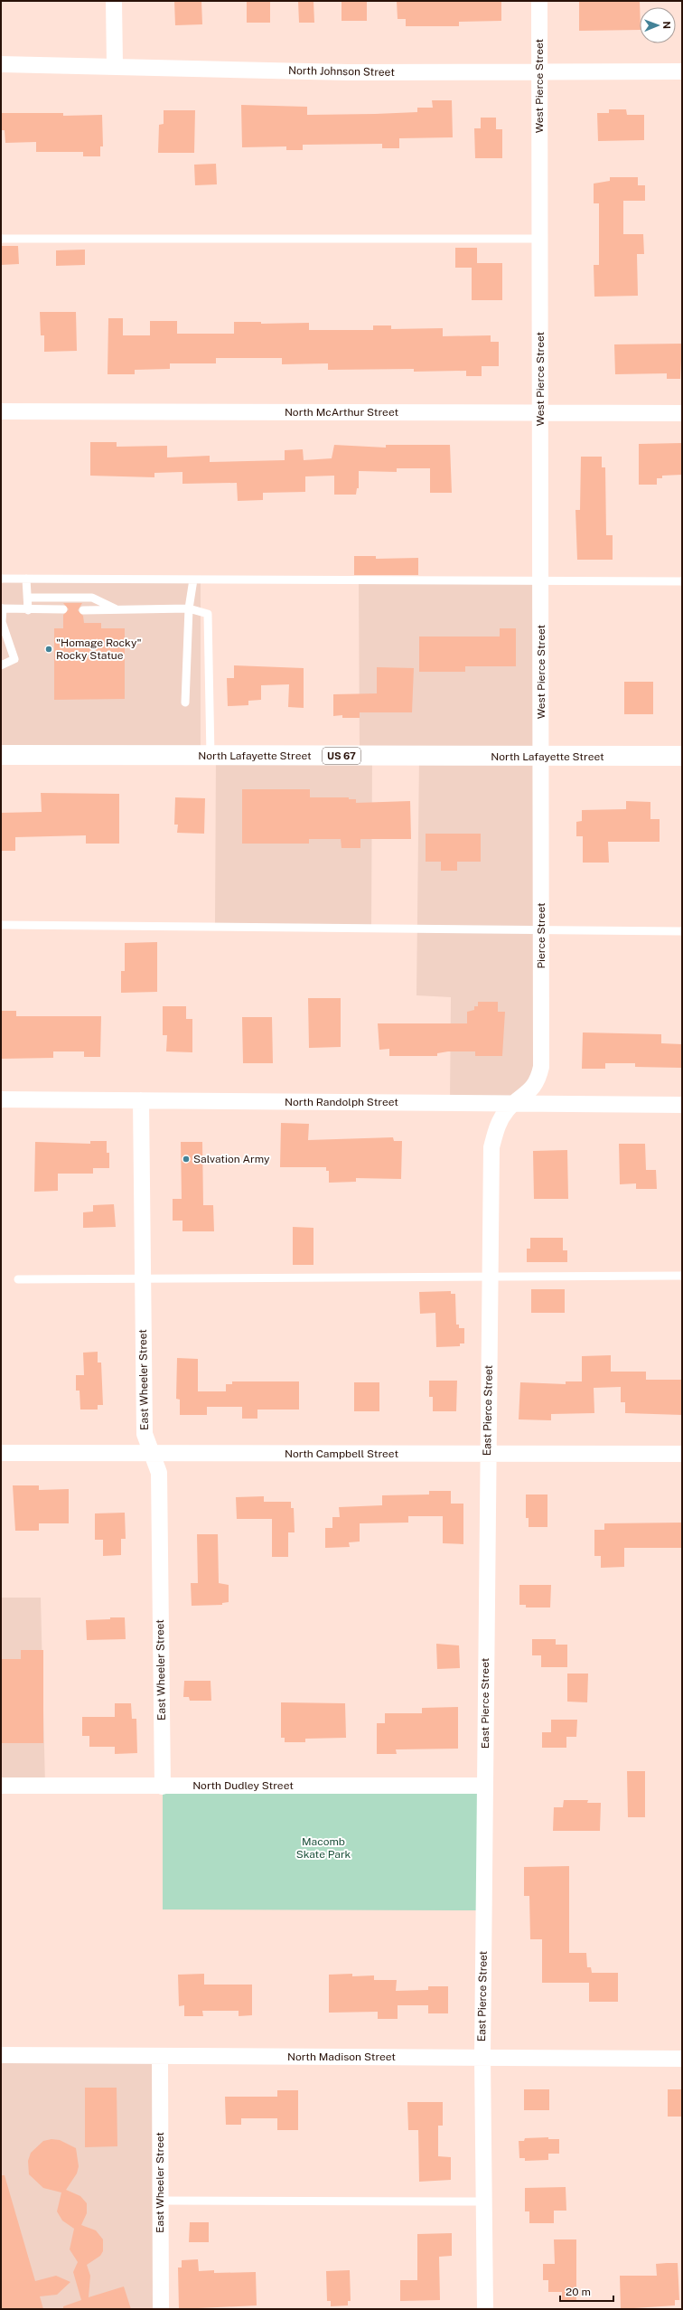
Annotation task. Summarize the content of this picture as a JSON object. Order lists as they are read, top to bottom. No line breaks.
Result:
{"streets":{"highway":["North Lafayette Street","US 67"],"street":["North Johnson Street","West Pierce Street","North McArthur Street","Pierce Street","North Randolph Street","East Wheeler Street","East Pierce Street","North Campbell Street","North Dudley Street","North Madison Street"]},"crossings":[["North Johnson Street","West Pierce Street"],["West Pierce Street","North McArthur Street"],["West Pierce Street","North Lafayette Street"],["West Pierce Street","Pierce Street"],["North Lafayette Street","Pierce Street"],["Pierce Street","North Randolph Street"],["Pierce Street","East Pierce Street"],["North Randolph Street","East Wheeler Street"],["North Randolph Street","East Pierce Street"],["East Wheeler Street","North Campbell Street"],["East Wheeler Street","North Dudley Street"],["East Wheeler Street","North Madison Street"],["East Pierce Street","North Campbell Street"],["East Pierce Street","North Dudley Street"],["East Pierce Street","North Madison Street"]],"parks":["Macomb Skate Park"],"places":["\"Homage Rocky\" Rocky Statue","Salvation Army"],"scale_bar":"20 m","north":"right"}
